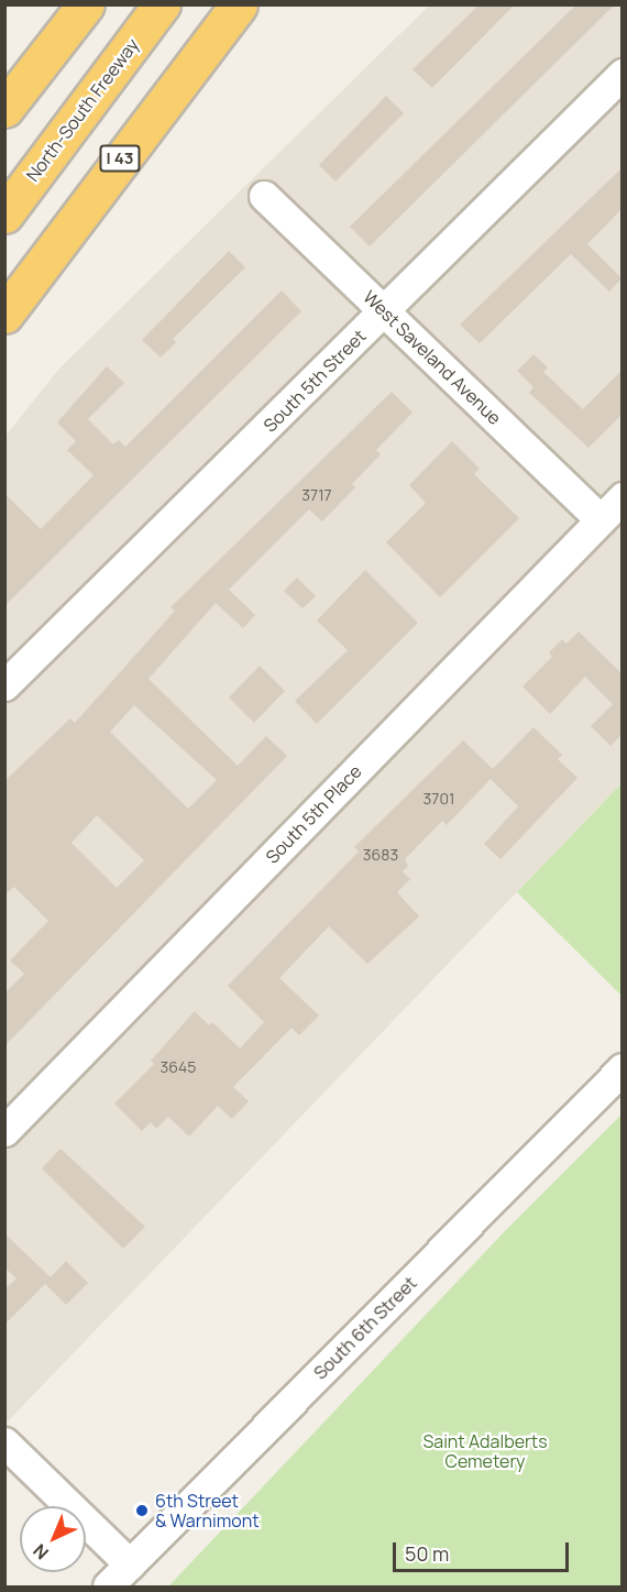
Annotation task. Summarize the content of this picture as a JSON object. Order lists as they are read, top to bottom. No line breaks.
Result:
{"streets":{"highway":["North-South Freeway","I 43"],"street":["West Saveland Avenue","South 5th Street","South 5th Place","South 6th Street"]},"crossings":[["West Saveland Avenue","South 5th Street"],["West Saveland Avenue","South 5th Place"]],"parks":["Saint Adalberts Cemetery"],"places":["6th Street & Warnimont"],"house_numbers":["3717","3701","3683","3645"],"scale_bar":"50 m","north":"bottom left"}
